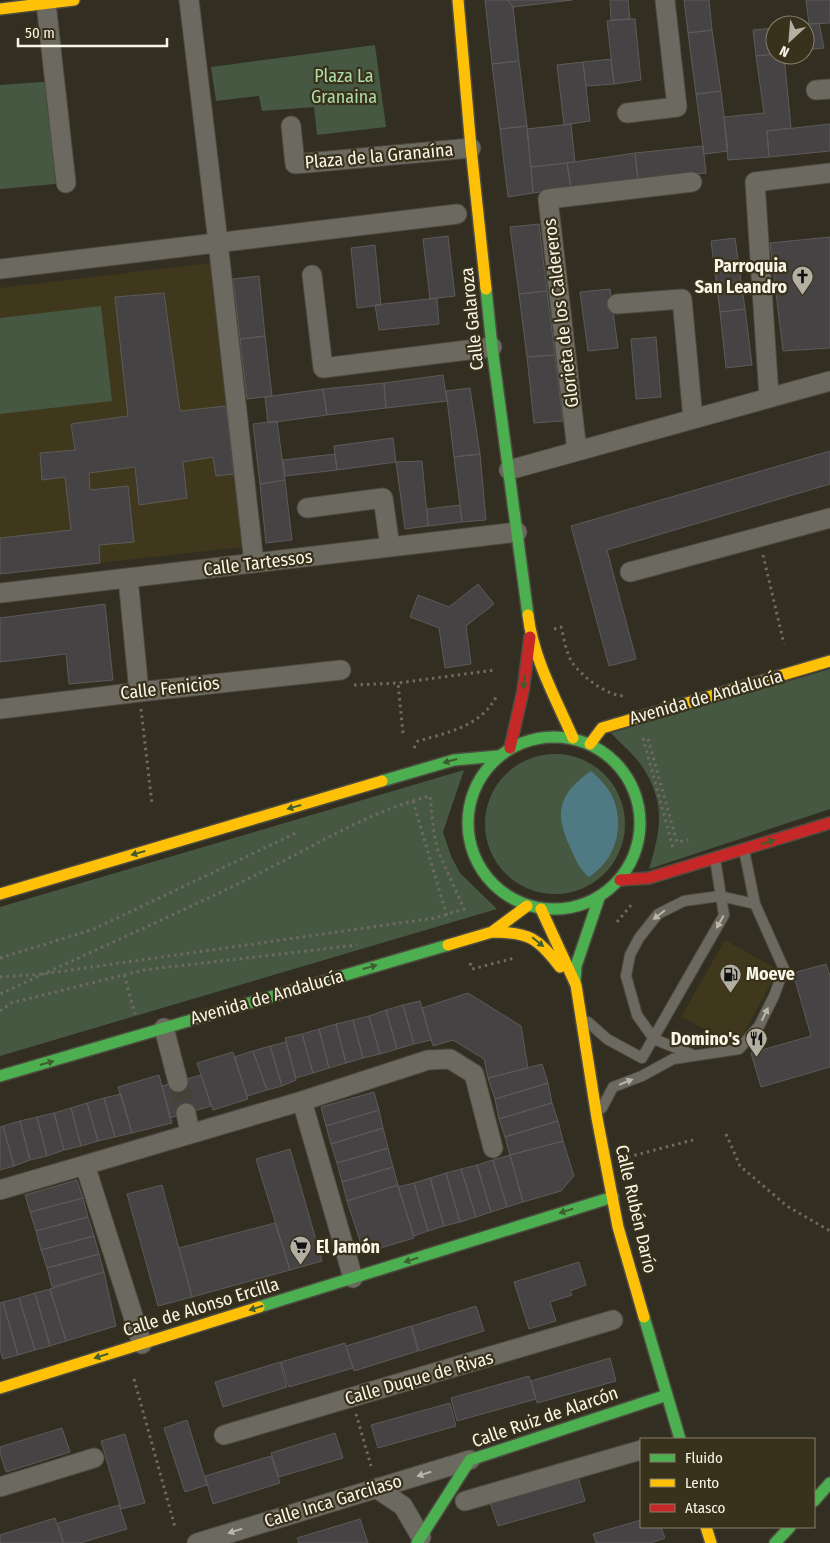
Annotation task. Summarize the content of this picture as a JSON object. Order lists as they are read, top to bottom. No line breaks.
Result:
{"streets":{"street":["Plaza de la Granaína","Glorieta de los Caldereros","Calle Galaroza","Calle Tartessos","Calle Fenicios","Avenida de Andalucía","Calle Rubén Darío","Calle de Alonso Ercilla","Calle Duque de Rivas","Calle Ruiz de Alarcón","Calle Inca Garcilaso"]},"crossings":[["Plaza de la Granaína","Calle Galaroza"],["Calle Galaroza","Calle Tartessos"],["Calle Galaroza","Avenida de Andalucía"],["Calle Galaroza","Calle Rubén Darío"],["Avenida de Andalucía","Calle Rubén Darío"],["Calle Rubén Darío","Calle de Alonso Ercilla"],["Calle Rubén Darío","Calle Ruiz de Alarcón"],["Calle Ruiz de Alarcón","Calle Inca Garcilaso"]],"one_way":["Avenida de Andalucía","Calle de Alonso Ercilla","Calle Inca Garcilaso"],"parks":["Plaza La Granaina"],"places":{"church":["Parroquia San Leandro"],"fuel station":["Moeve"],"restaurant":["Domino's"],"supermarket":["El Jamón"]},"legend":["Fluido","Lento","Atasco"],"scale_bar":"50 m","north":"bottom left"}
